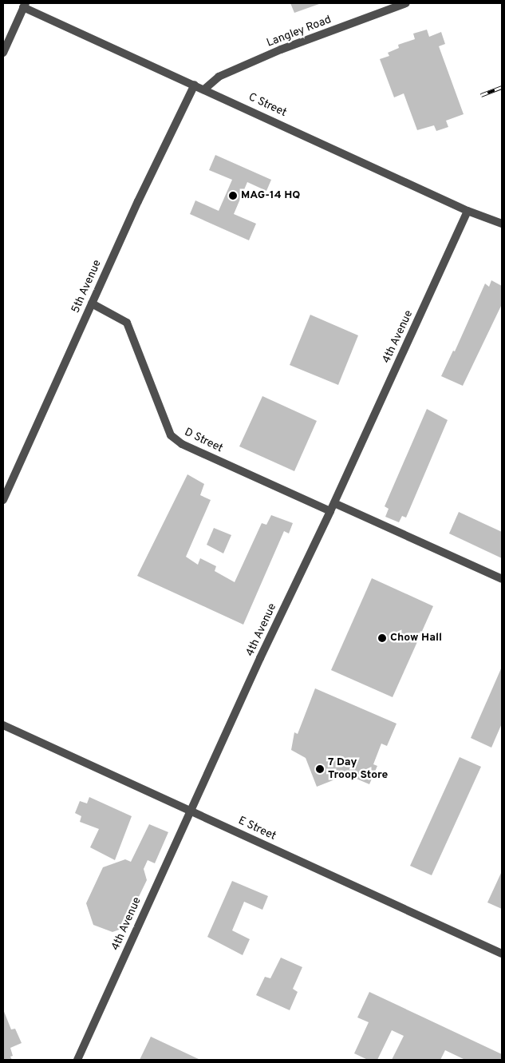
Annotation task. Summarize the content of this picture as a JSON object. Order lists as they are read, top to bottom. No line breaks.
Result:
{"streets":{"street":["Langley Road","C Street","5th Avenue","4th Avenue","D Street","E Street"]},"crossings":[["Langley Road","C Street"],["C Street","5th Avenue"],["C Street","4th Avenue"],["5th Avenue","D Street"],["4th Avenue","D Street"],["4th Avenue","E Street"]],"places":["MAG-14 HQ","Chow Hall","7 Day Troop Store"]}
